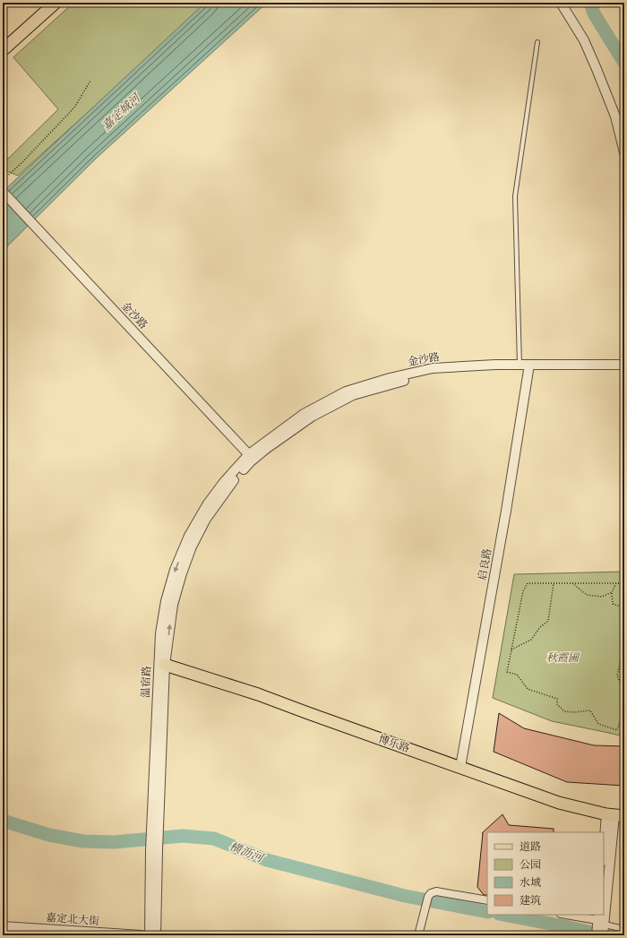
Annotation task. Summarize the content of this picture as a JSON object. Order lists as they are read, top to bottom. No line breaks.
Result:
{"streets":{"main road":["博乐路"],"street":["金沙路","启良路","温宿路","嘉定北大街"]},"crossings":[["金沙路","启良路"],["金沙路","温宿路"],["启良路","博乐路"]],"water":["嘉定城河","横沥河"],"parks":["秋霞圃"],"legend":["道路","公园","水域","建筑"]}
